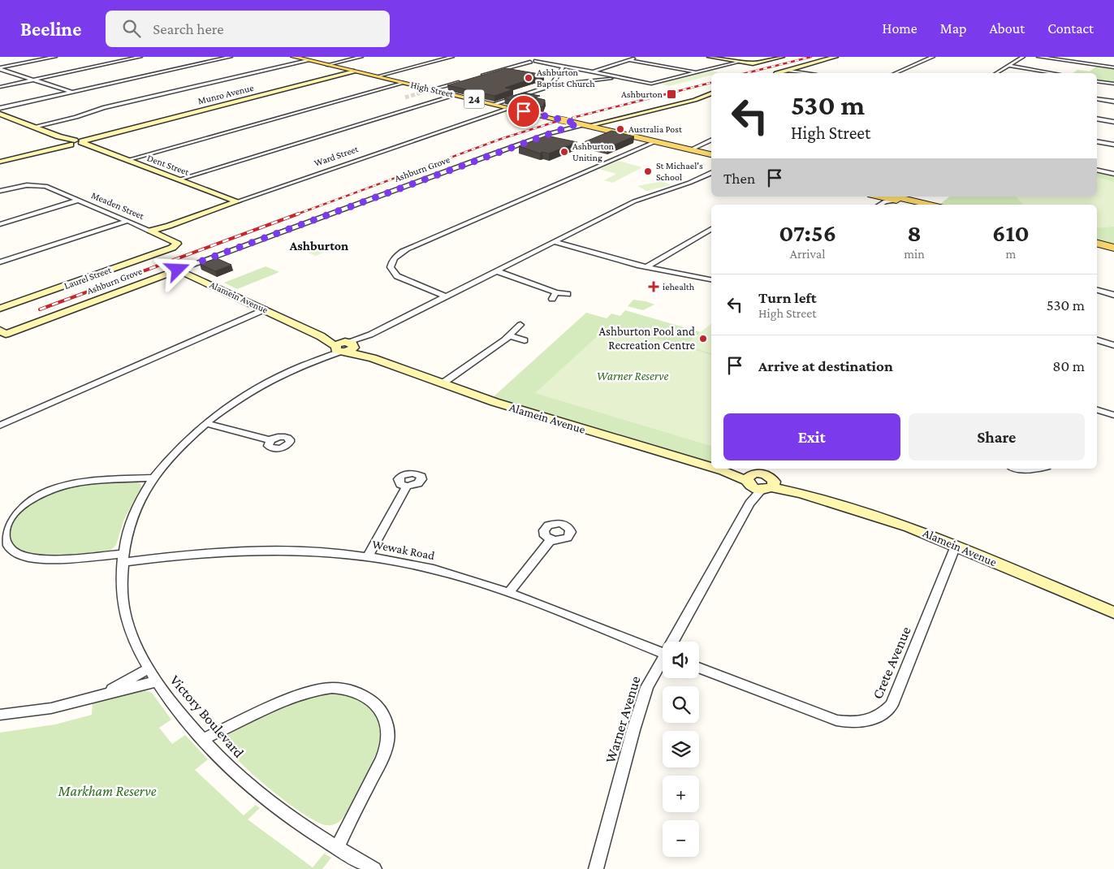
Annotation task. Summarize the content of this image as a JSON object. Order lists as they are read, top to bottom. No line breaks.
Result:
{"streets":{"main road":["High Street","24"],"street":["Munro Avenue","Ward Street","Dent Street","Ashburn Grove","Meaden Street","Laurel Street","Alamein Avenue","Wewak Road","Crete Avenue","Victory Boulevard","Warner Avenue"]},"crossings":[["High Street","Munro Avenue"],["High Street","Ward Street"],["High Street","Ashburn Grove"],["Munro Avenue","Dent Street"],["Ward Street","Dent Street"],["Ward Street","Meaden Street"],["Ashburn Grove","Alamein Avenue"],["Meaden Street","Laurel Street"],["Alamein Avenue","Crete Avenue"],["Alamein Avenue","Victory Boulevard"],["Alamein Avenue","Warner Avenue"],["Wewak Road","Victory Boulevard"]],"districts":["Ashburton"],"parks":["Warner Reserve","Markham Reserve"],"places":{"other":["Ashburton Baptist Church","Australia Post","Ashburton Uniting","St Michael's School","Ashburton Pool and Recreation Centre"],"transit":["Ashburton"],"health":["iehealth"]},"page":{"header":"Beeline","search":"Search here","nav":["Home","Map","About","Contact"],"turn":["530 m","High Street"],"then":"Then","eta":["07:56","Arrival","8","min","610","m"],"list":[{"name":"Turn left","note":"High Street","value":"530 m"},{"name":"Arrive at destination","value":"80 m"}],"buttons":["Exit","Share"],"map_buttons":["+","−"]}}
